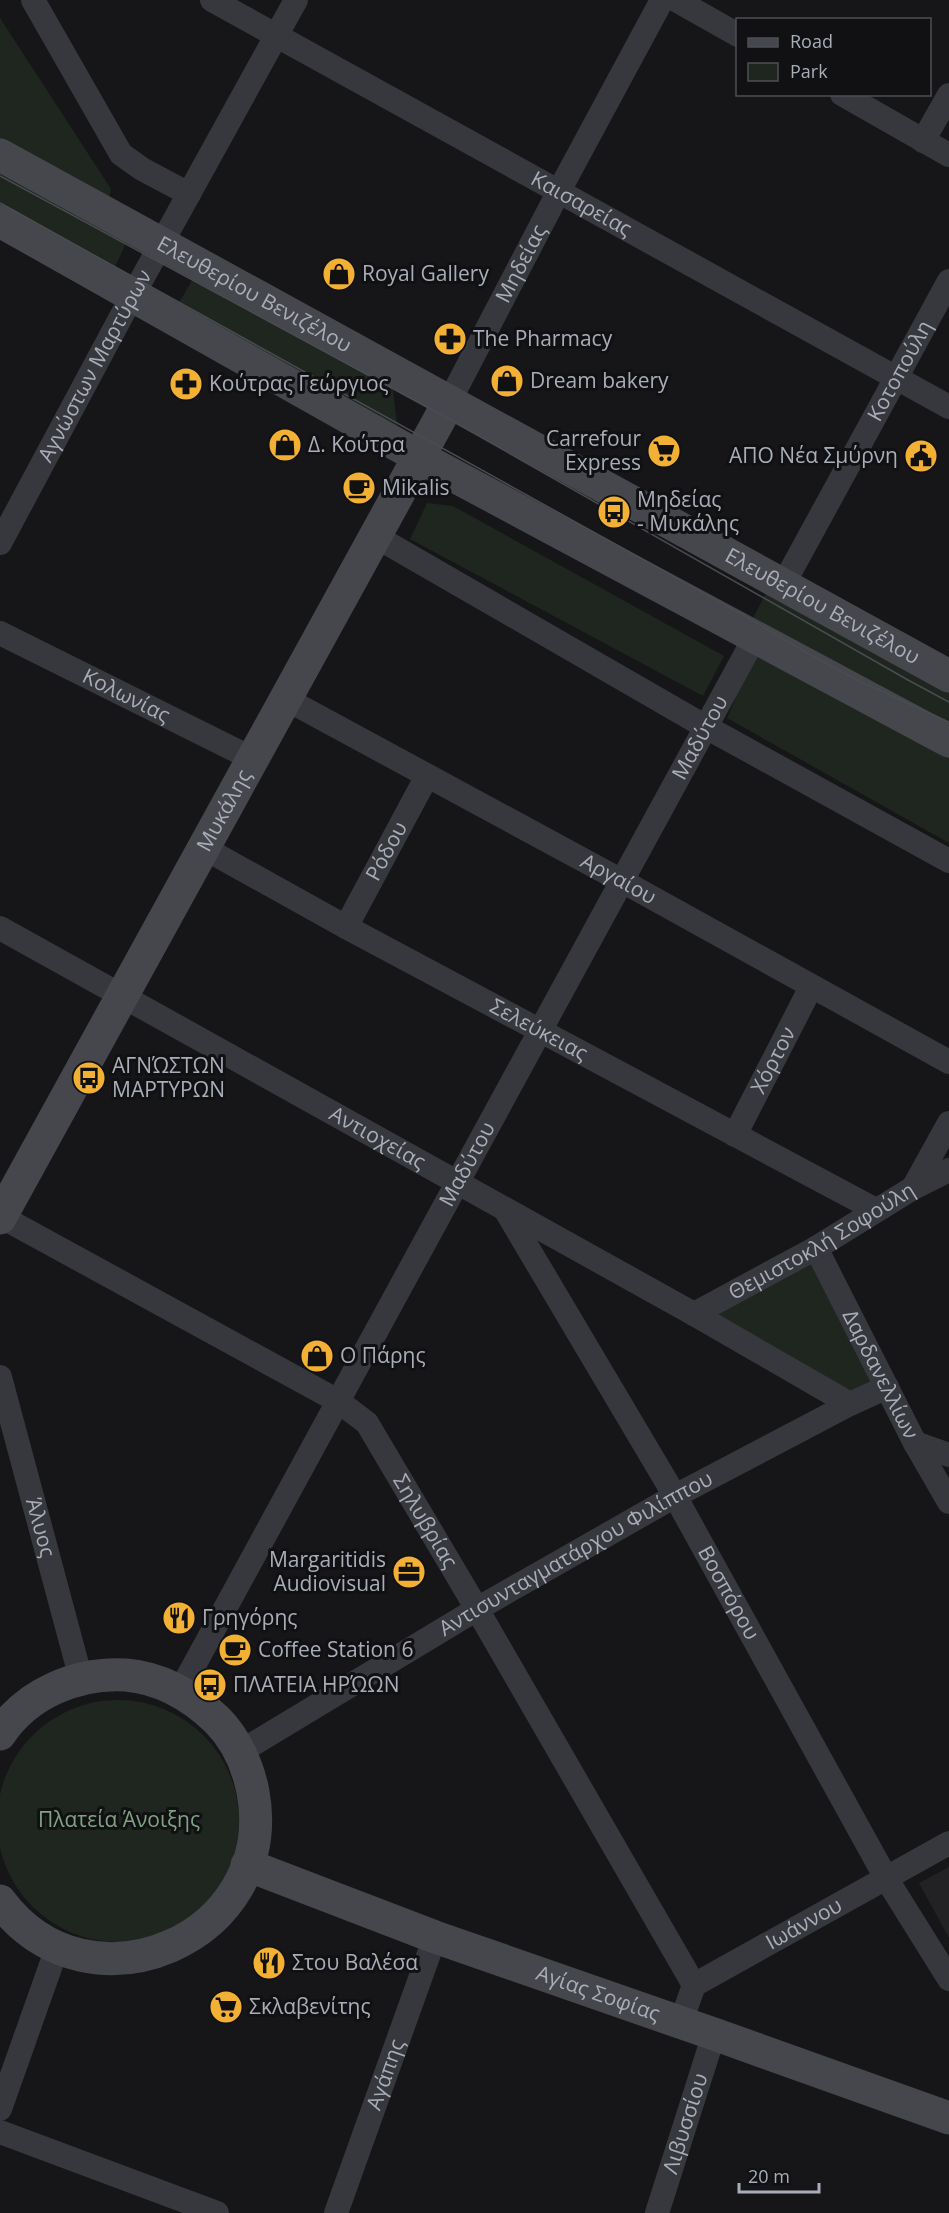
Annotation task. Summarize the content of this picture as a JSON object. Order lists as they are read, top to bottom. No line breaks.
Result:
{"streets":{"street":["Καισαρείας","Μηδείας","Ελευθερίου Βενιζέλου","Αγνώστων Μαρτύρων","Κοτοπούλη","Κολωνίας","Μαδύτου","Μυκάλης","Ρόδου","Αργαίου","Σελεύκειας","Χόρτον","Αντιοχείας","Θεμιστοκλή Σοφούλη","Δαρδανελλίων","Σηλυβρίας","Άλυος","Αντισυνταγματάρχου Φιλίππου","Βοσπόρου","Ιωάννου","Αγίας Σοφίας","Αγάπης","Λιβυσσίου"]},"crossings":[["Καισαρείας","Μηδείας"],["Καισαρείας","Αγνώστων Μαρτύρων"],["Καισαρείας","Κοτοπούλη"],["Μηδείας","Ελευθερίου Βενιζέλου"],["Μηδείας","Μυκάλης"],["Ελευθερίου Βενιζέλου","Αγνώστων Μαρτύρων"],["Ελευθερίου Βενιζέλου","Κοτοπούλη"],["Ελευθερίου Βενιζέλου","Μυκάλης"],["Κολωνίας","Μυκάλης"],["Μαδύτου","Αργαίου"],["Μαδύτου","Σελεύκειας"],["Μαδύτου","Αντιοχείας"],["Μαδύτου","Σηλυβρίας"],["Μυκάλης","Αργαίου"],["Μυκάλης","Σελεύκειας"],["Μυκάλης","Αντιοχείας"],["Μυκάλης","Σηλυβρίας"],["Ρόδου","Αργαίου"],["Ρόδου","Σελεύκειας"],["Αργαίου","Χόρτον"],["Σελεύκειας","Χόρτον"],["Σελεύκειας","Θεμιστοκλή Σοφούλη"],["Αντιοχείας","Θεμιστοκλή Σοφούλη"],["Αντιοχείας","Αντισυνταγματάρχου Φιλίππου"],["Αντιοχείας","Βοσπόρου"],["Θεμιστοκλή Σοφούλη","Δαρδανελλίων"],["Δαρδανελλίων","Αντισυνταγματάρχου Φιλίππου"],["Σηλυβρίας","Αντισυνταγματάρχου Φιλίππου"],["Σηλυβρίας","Ιωάννου"],["Αντισυνταγματάρχου Φιλίππου","Βοσπόρου"],["Βοσπόρου","Ιωάννου"],["Αγίας Σοφίας","Αγάπης"],["Αγίας Σοφίας","Λιβυσσίου"]],"parks":["Πλατεία Άνοιξης"],"places":{"shop":["Royal Gallery","Dream bakery","Δ. Κούτρα","Ο Πάρης"],"pharmacy":["The Pharmacy","Κούτρας Γεώργιος"],"supermarket":["Carrefour Express","Σκλαβενίτης"],"public building":["ΑΠΟ Νέα Σμύρνη"],"cafe":["Mikalis","Coffee Station 6"],"bus stop":["Μηδείας - Μυκάλης","ΑΓΝΏΣΤΩΝ ΜΑΡΤΥΡΩΝ","ΠΛΑΤΕΙΑ ΗΡΏΩΝ"],"office":["Margaritidis Audiovisual"],"restaurant":["Γρηγόρης","Στου Βαλέσα"]},"legend":["Road","Park"],"scale_bar":"20 m"}
